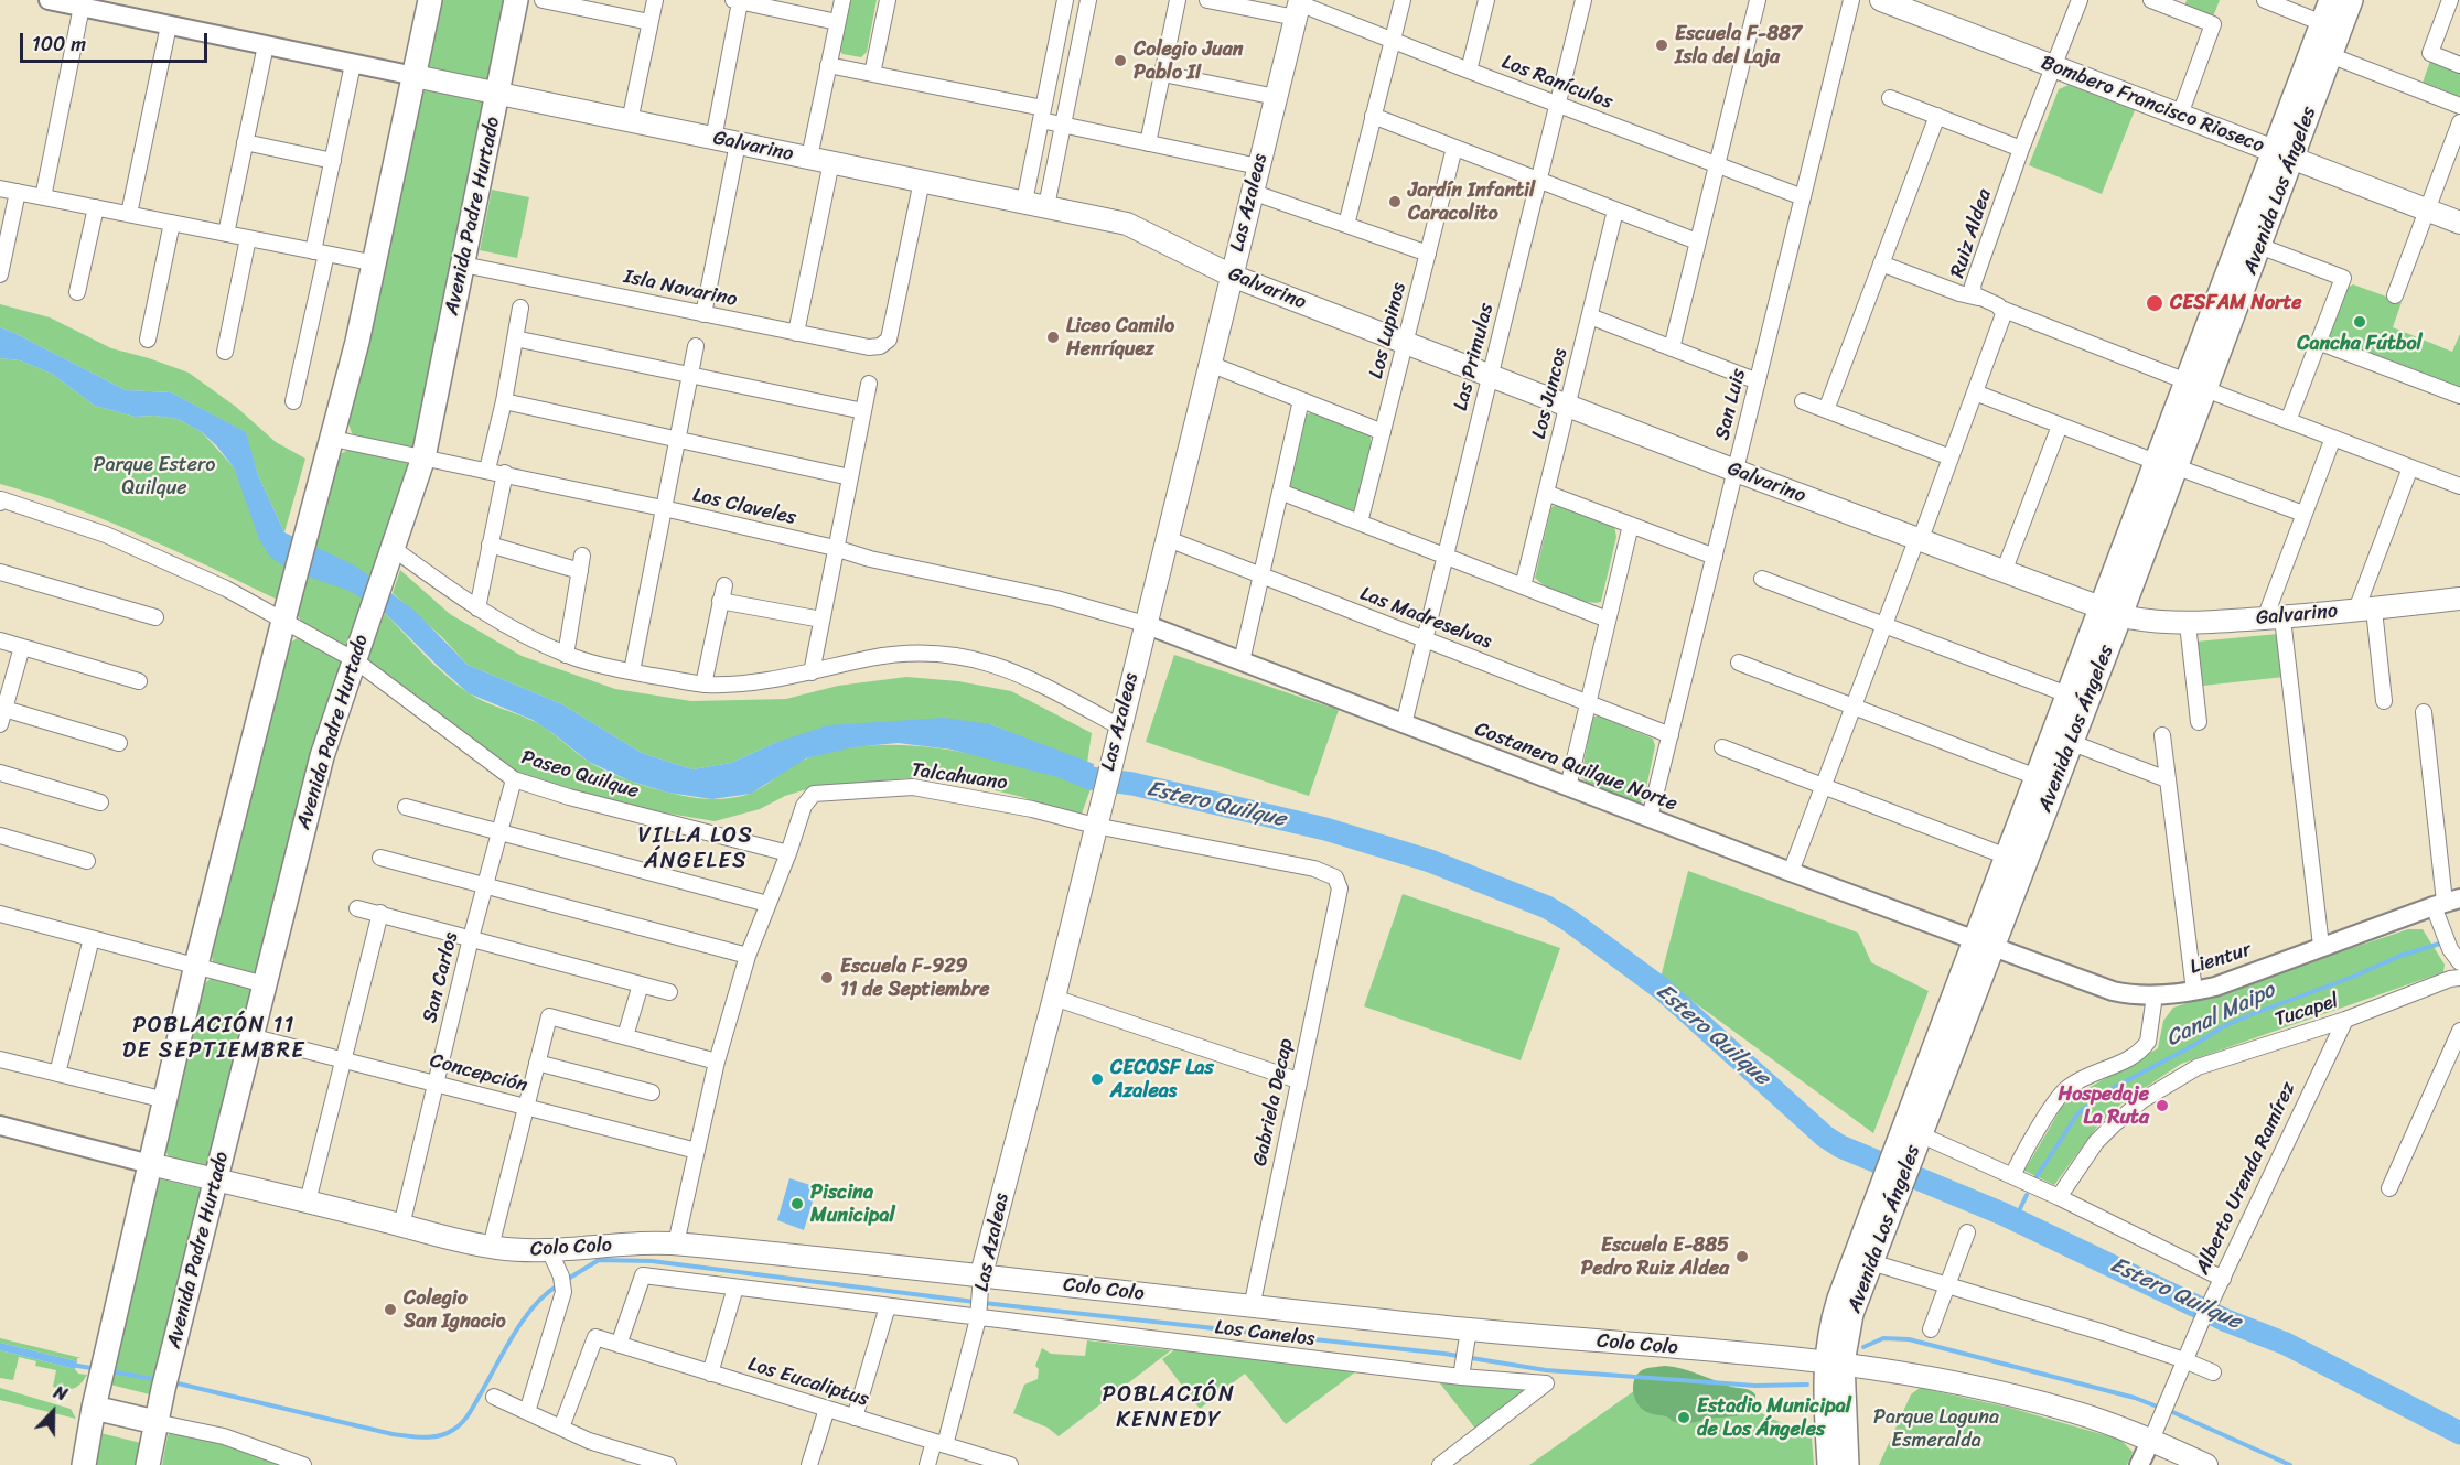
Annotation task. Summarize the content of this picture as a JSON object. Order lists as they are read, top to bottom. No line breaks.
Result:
{"streets":{"main road":["Bombero Francisco Rioseco","Galvarino","Avenida Los Ángeles","Las Azaleas","Avenida Padre Hurtado","Colo Colo"],"street":["Los Ranículos","Ruiz Aldea","Isla Navarino","Los Lupinos","Las Primulas","Los Juncos","San Luis","Los Claveles","Las Madreselvas","Costanera Quilque Norte","Paseo Quilque","Talcahuano","Lientur","San Carlos","Tucapel","Concepción","Gabriela Decap","Alberto Urenda Ramírez","Los Canelos","Los Eucaliptus"]},"crossings":[["Los Ranículos","Las Azaleas"],["Los Ranículos","Las Primulas"],["Los Ranículos","San Luis"],["Bombero Francisco Rioseco","Avenida Los Ángeles"],["Bombero Francisco Rioseco","Ruiz Aldea"],["Galvarino","Avenida Los Ángeles"],["Galvarino","Las Azaleas"],["Galvarino","Avenida Padre Hurtado"],["Galvarino","Isla Navarino"],["Galvarino","Los Lupinos"],["Galvarino","Las Primulas"],["Galvarino","Los Juncos"],["Galvarino","San Luis"],["Avenida Los Ángeles","Ruiz Aldea"],["Avenida Los Ángeles","Costanera Quilque Norte"],["Avenida Los Ángeles","Lientur"],["Avenida Los Ángeles","Colo Colo"],["Las Azaleas","Los Claveles"],["Las Azaleas","Las Madreselvas"],["Las Azaleas","Costanera Quilque Norte"],["Las Azaleas","Talcahuano"],["Las Azaleas","Colo Colo"],["Las Azaleas","Los Canelos"],["Las Azaleas","Los Eucaliptus"],["Avenida Padre Hurtado","Isla Navarino"],["Avenida Padre Hurtado","Los Claveles"],["Avenida Padre Hurtado","Paseo Quilque"],["Avenida Padre Hurtado","Concepción"],["Avenida Padre Hurtado","Colo Colo"],["Las Primulas","Las Madreselvas"],["Las Primulas","Costanera Quilque Norte"],["San Luis","Las Madreselvas"],["San Luis","Costanera Quilque Norte"],["Los Claveles","Costanera Quilque Norte"],["Costanera Quilque Norte","Lientur"],["Paseo Quilque","Talcahuano"],["Paseo Quilque","San Carlos"],["Talcahuano","Concepción"],["Talcahuano","Gabriela Decap"],["Talcahuano","Colo Colo"],["San Carlos","Concepción"],["San Carlos","Colo Colo"],["Tucapel","Alberto Urenda Ramírez"],["Gabriela Decap","Colo Colo"],["Alberto Urenda Ramírez","Colo Colo"],["Los Canelos","Los Eucaliptus"]],"districts":["VILLA LOS ÁNGELES","POBLACIÓN 11 DE SEPTIEMBRE","POBLACIÓN KENNEDY"],"water":["Estero Quilque","Canal Maipo"],"parks":["Parque Estero Quilque","Parque Laguna Esmeralda"],"places":["Escuela F-887 Isla del Laja","Colegio Juan Pablo II","Jardín Infantil Caracolito","CESFAM Norte","Cancha Fútbol","Liceo Camilo Henríquez","Escuela F-929 11 de Septiembre","CECOSF Las Azaleas","Hospedaje La Ruta","Piscina Municipal","Escuela E-885 Pedro Ruiz Aldea","Colegio San Ignacio","Estadio Municipal de Los Ángeles"],"scale_bar":"100 m","north":"top"}
